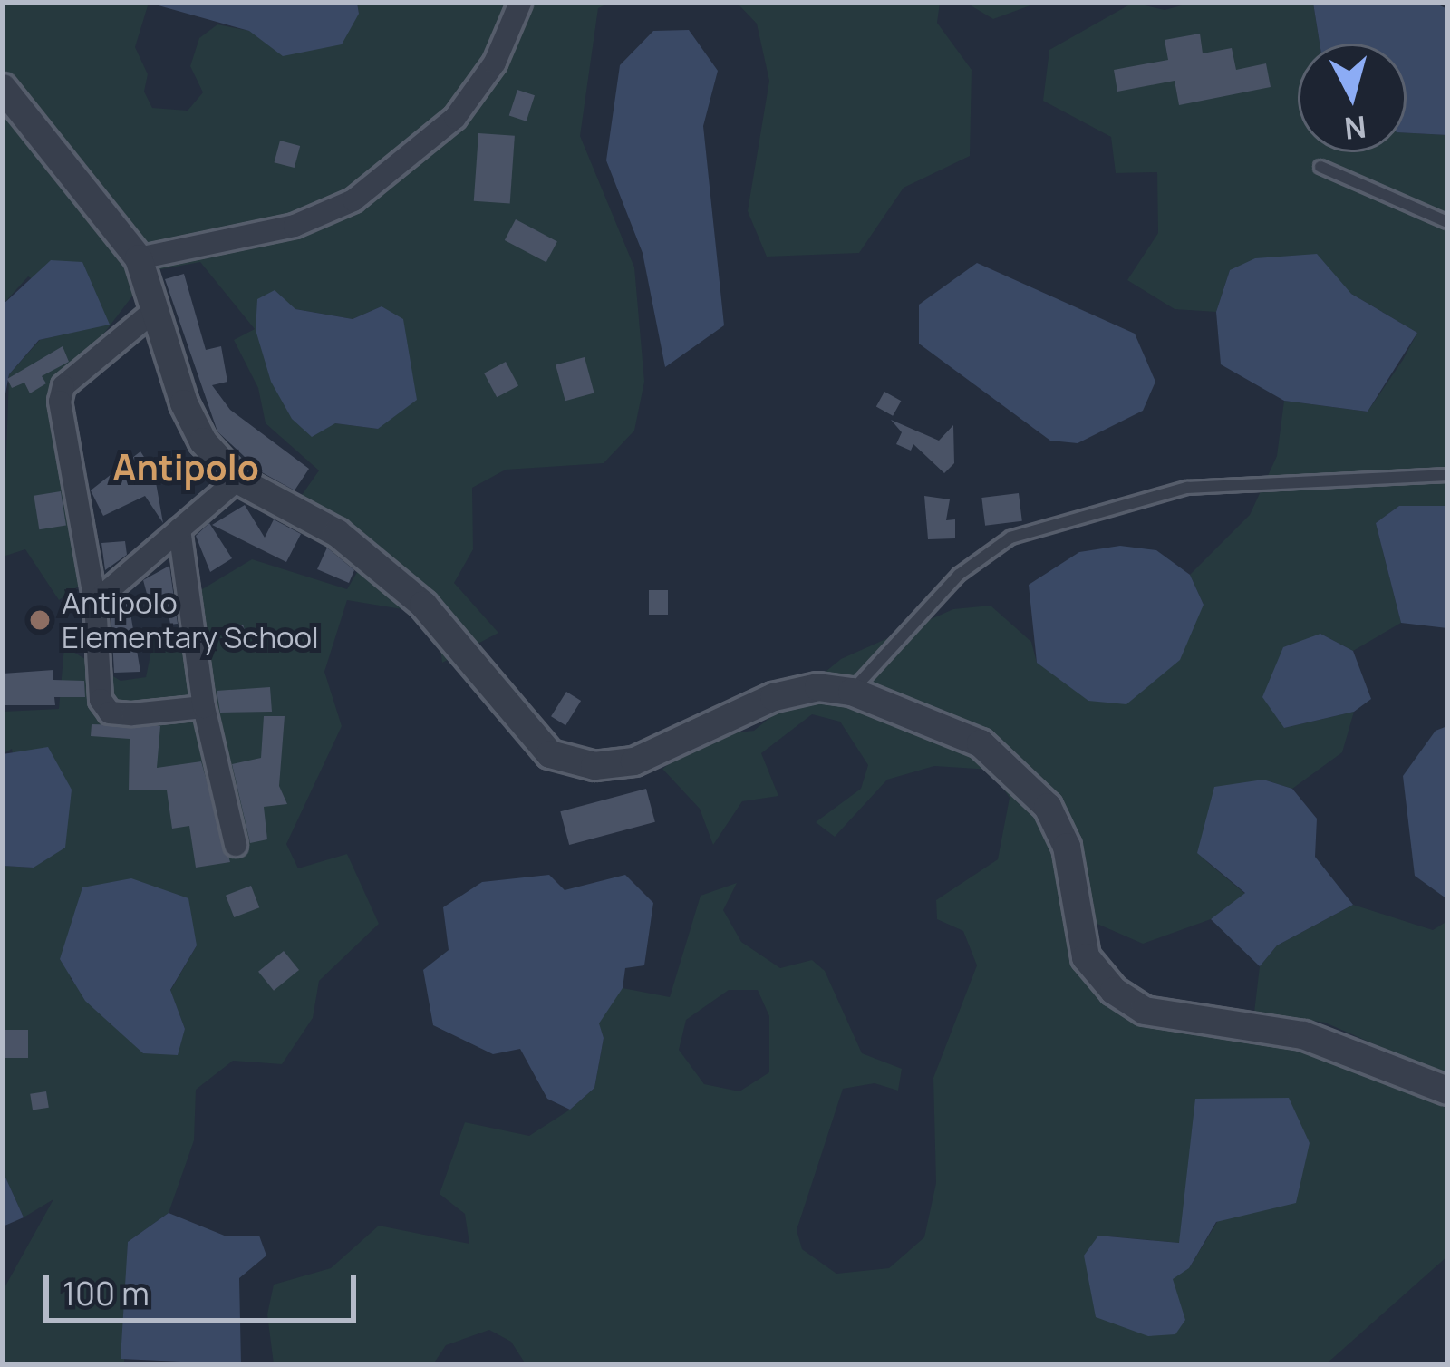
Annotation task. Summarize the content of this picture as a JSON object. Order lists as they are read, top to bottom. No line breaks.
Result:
{"districts":["Antipolo"],"places":["Antipolo Elementary School"],"scale_bar":"100 m","north":"bottom"}
